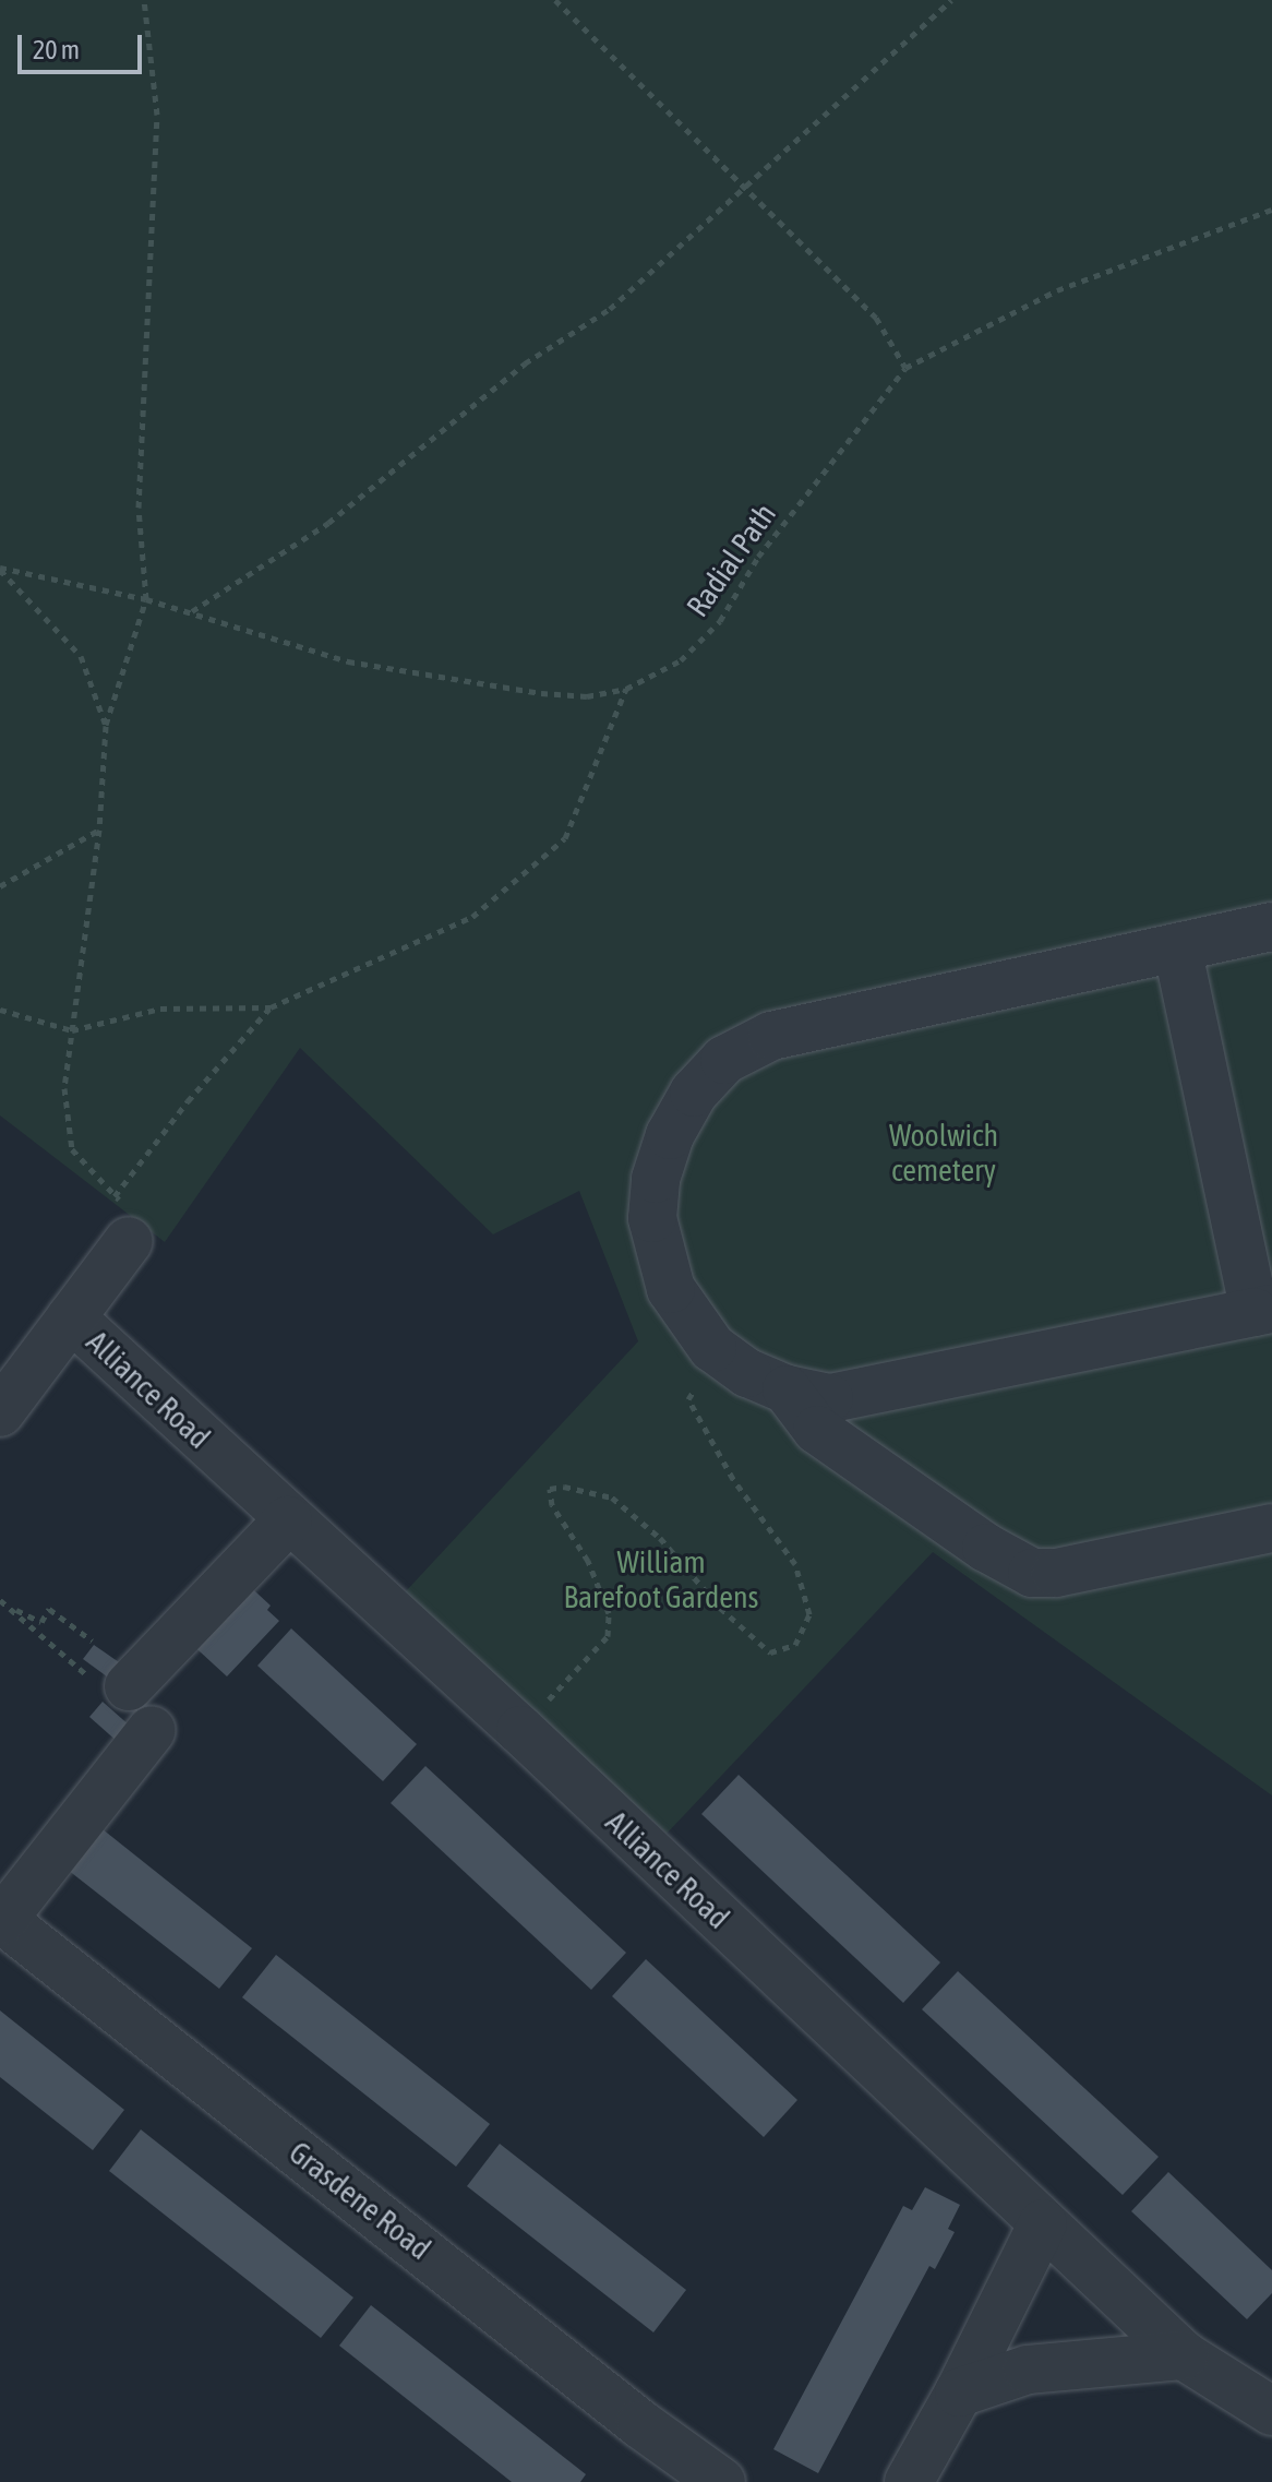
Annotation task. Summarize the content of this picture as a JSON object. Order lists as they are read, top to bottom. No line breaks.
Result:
{"streets":{"street":["Alliance Road","Grasdene Road"],"path":["Radial Path"]},"parks":["Woolwich cemetery","William Barefoot Gardens"],"scale_bar":"20 m"}
